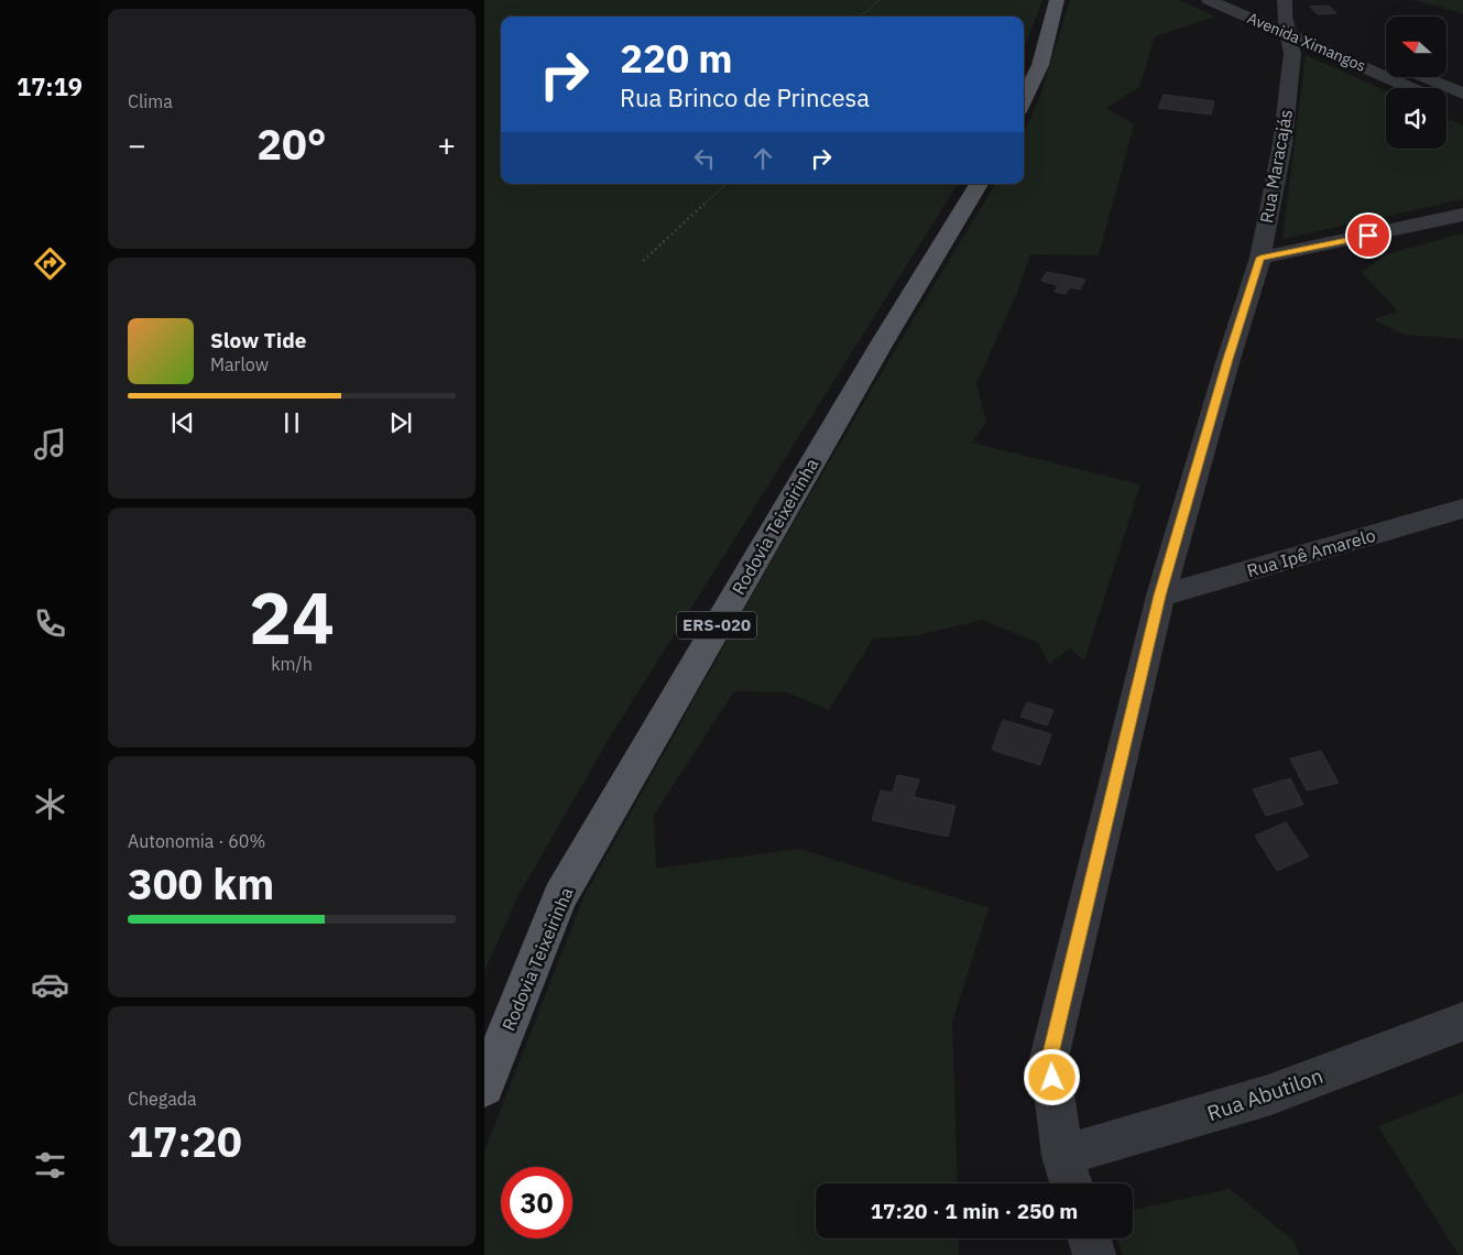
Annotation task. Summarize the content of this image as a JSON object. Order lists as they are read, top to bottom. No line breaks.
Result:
{"streets":{"main road":["Rodovia Teixeirinha","ERS-020"],"street":["Avenida Ximangos","Rua Maracajás","Rua Ipê Amarelo","Rua Abutilon"]},"crossings":[["Avenida Ximangos","Rua Maracajás"],["Rua Maracajás","Rua Ipê Amarelo"],["Rua Maracajás","Rua Abutilon"]],"north":"left","page":{"tabs":"17:19","tile":["Clima",["24","km/h"],["Autonomia · 60%","300 km"],["Chegada","17:20"]],"turn":["220 m","Rua Brinco de Princesa"],"heat":["−","20°","+"],"song":["Slow Tide","Marlow"],"limit":"30","trip":"17:20 · 1 min · 250 m"}}
